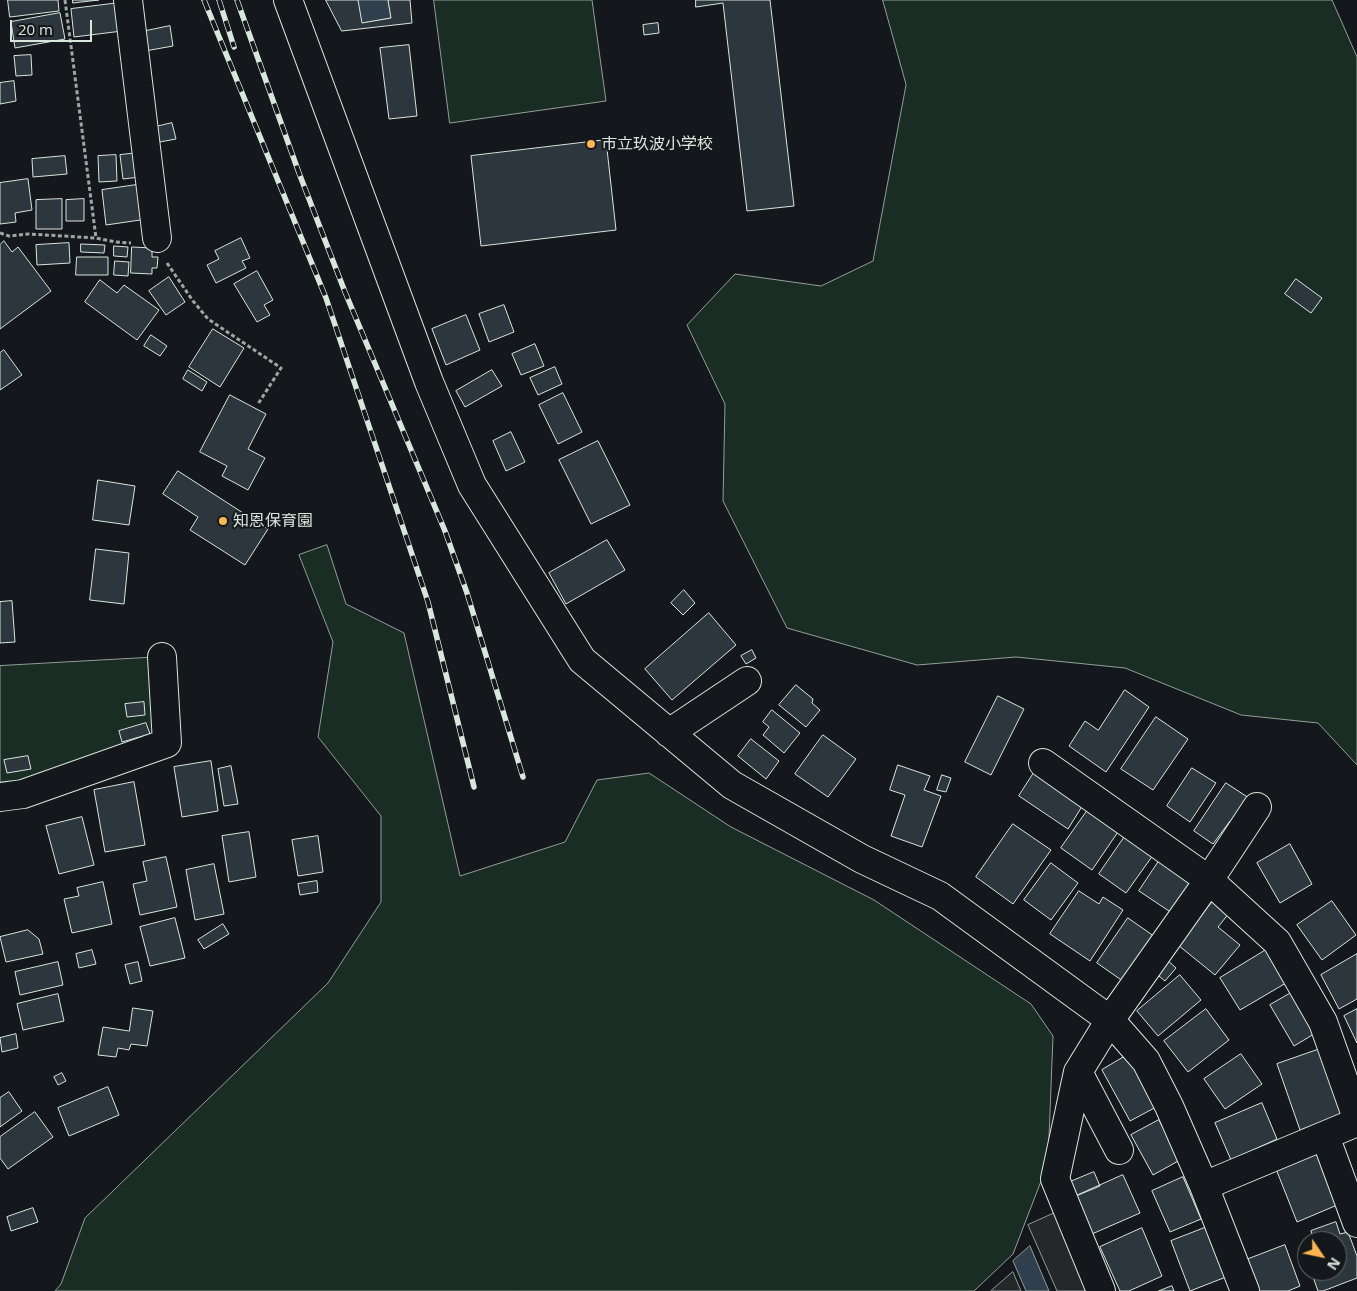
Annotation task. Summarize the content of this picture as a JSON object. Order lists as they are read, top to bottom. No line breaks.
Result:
{"places":["市立玖波小学校","知恩保育園"],"scale_bar":"20 m","north":"bottom right"}
